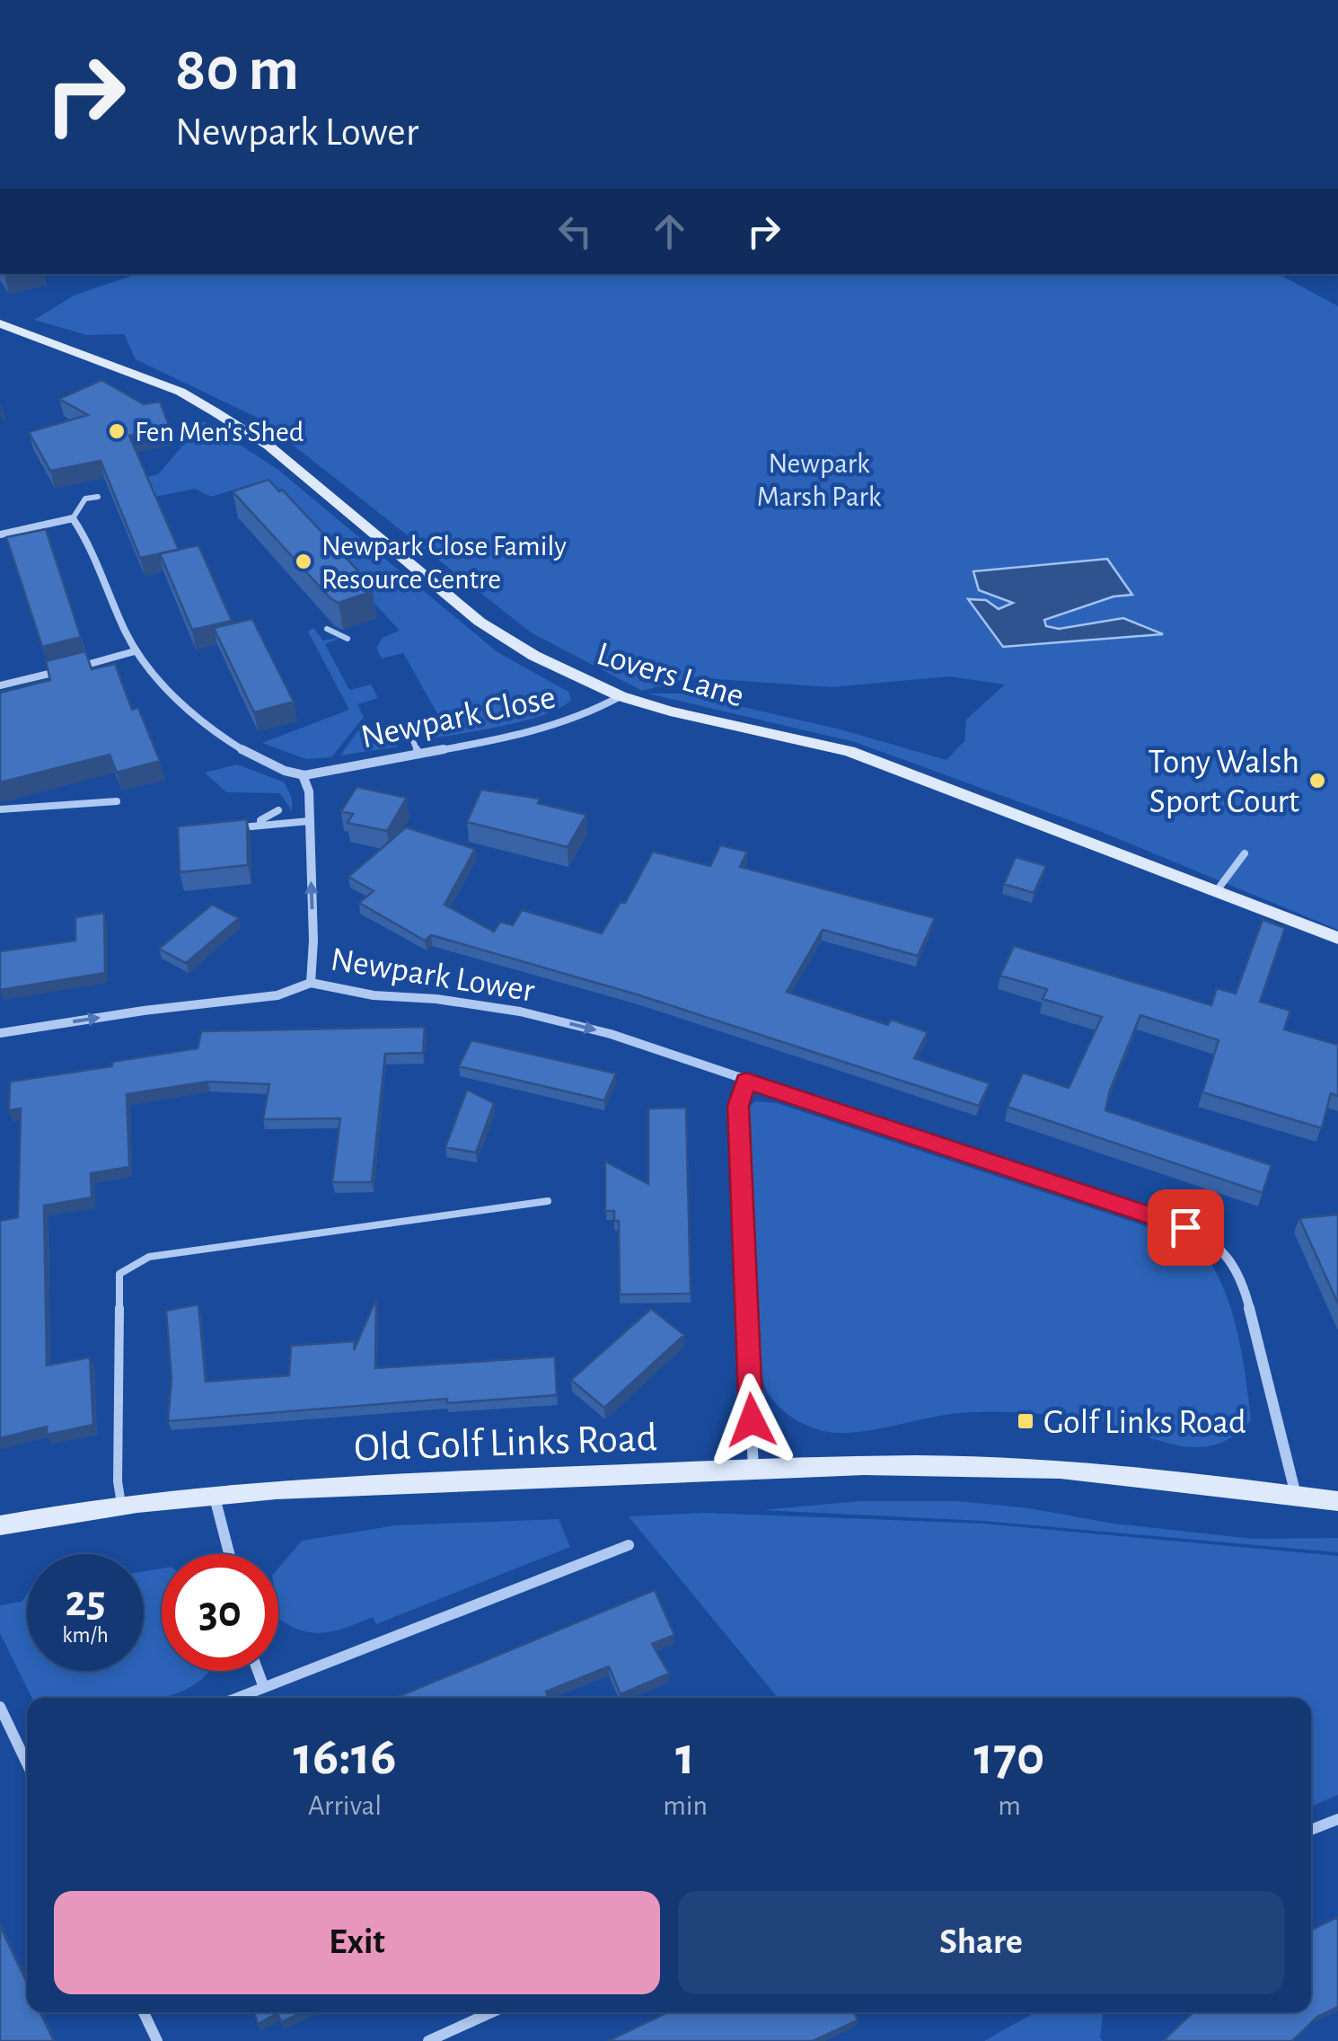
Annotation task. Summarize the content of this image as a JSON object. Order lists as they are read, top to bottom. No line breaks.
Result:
{"streets":{"street":["Lovers Lane","Newpark Close","Newpark Lower","Old Golf Links Road"]},"crossings":[["Lovers Lane","Newpark Close"],["Newpark Lower","Old Golf Links Road"]],"one_way":["Newpark Lower"],"parks":["Newpark Marsh Park"],"places":{"other":["Fen Men's Shed","Newpark Close Family Resource Centre","Tony Walsh Sport Court"],"transit":["Golf Links Road"]},"page":{"turn":["80 m","Newpark Lower"],"speed":"25 km/h","limit":"30","eta":["16:16","Arrival","1","min","170","m"],"buttons":["Exit","Share"]}}
